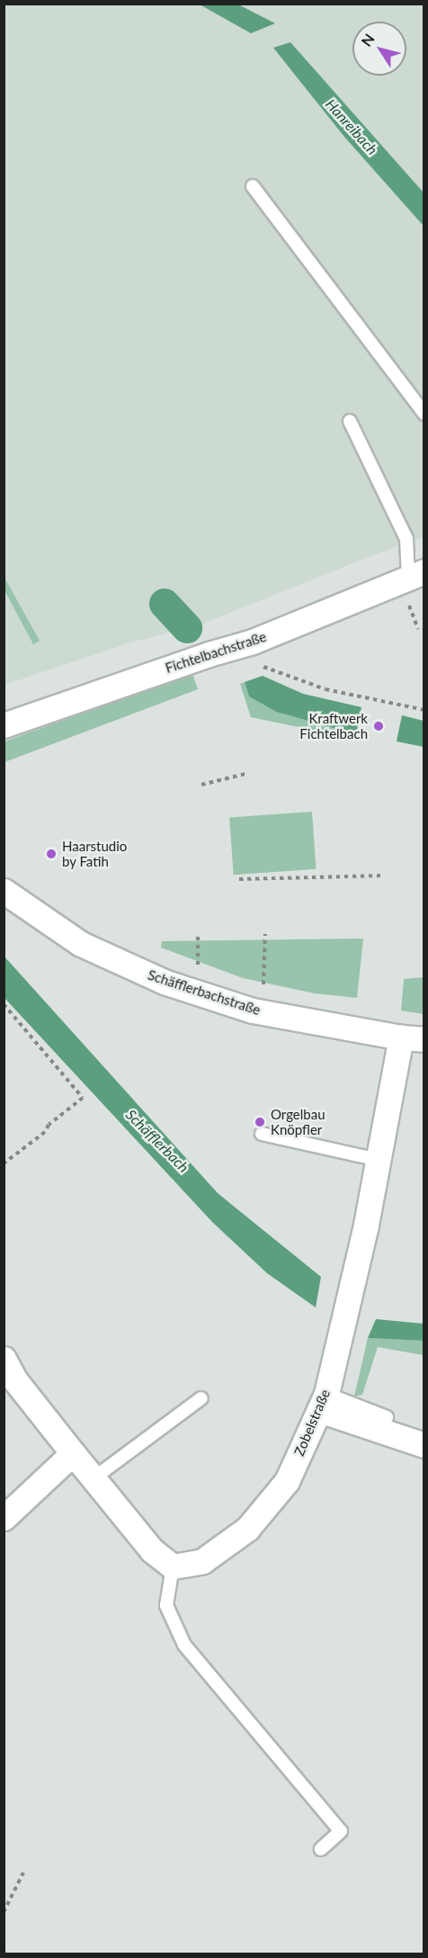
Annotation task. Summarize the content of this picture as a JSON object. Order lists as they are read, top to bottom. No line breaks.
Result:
{"streets":{"street":["Fichtelbachstraße","Schäfflerbachstraße","Zobelstraße"]},"crossings":[["Schäfflerbachstraße","Zobelstraße"]],"water":["Hanreibach","Schäfflerbach"],"places":["Kraftwerk Fichtelbach","Haarstudio by Fatih","Orgelbau Knöpfler"],"north":"top left"}
